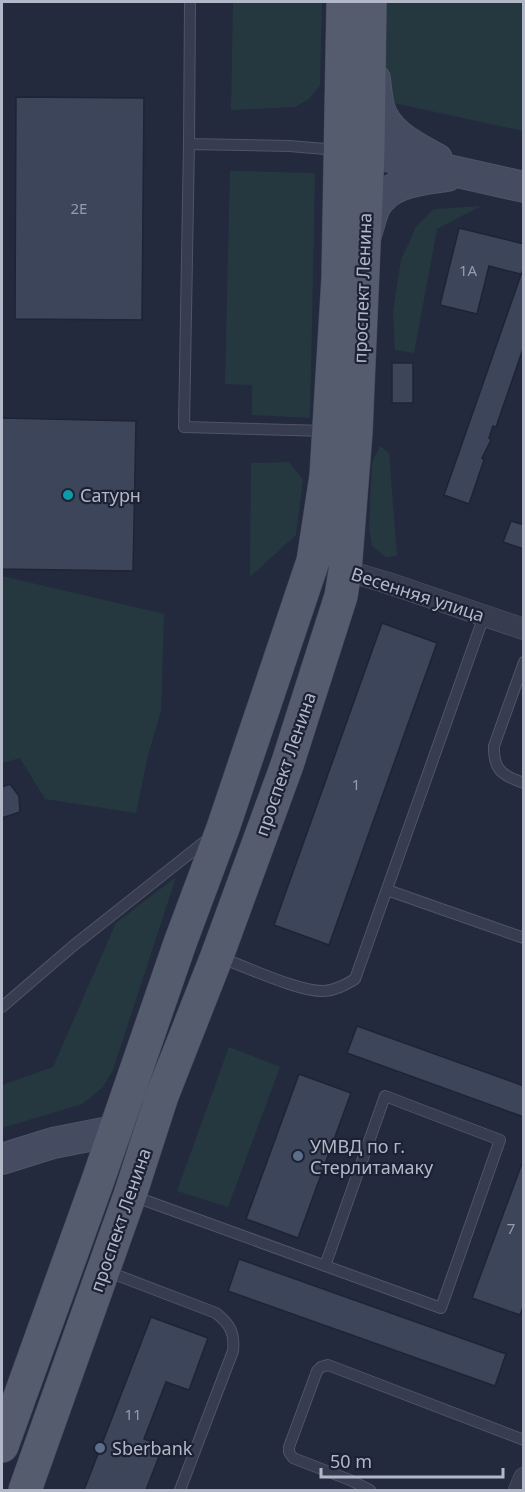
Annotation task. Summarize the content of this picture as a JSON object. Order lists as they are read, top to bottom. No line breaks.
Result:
{"streets":{"main road":["проспект Ленина"],"street":["Весенняя улица"]},"crossings":[["проспект Ленина","Весенняя улица"]],"places":["Сатурн","УМВД по г. Стерлитамаку","Sberbank"],"house_numbers":["2Е","1А","1","7","11"],"scale_bar":"50 m"}
